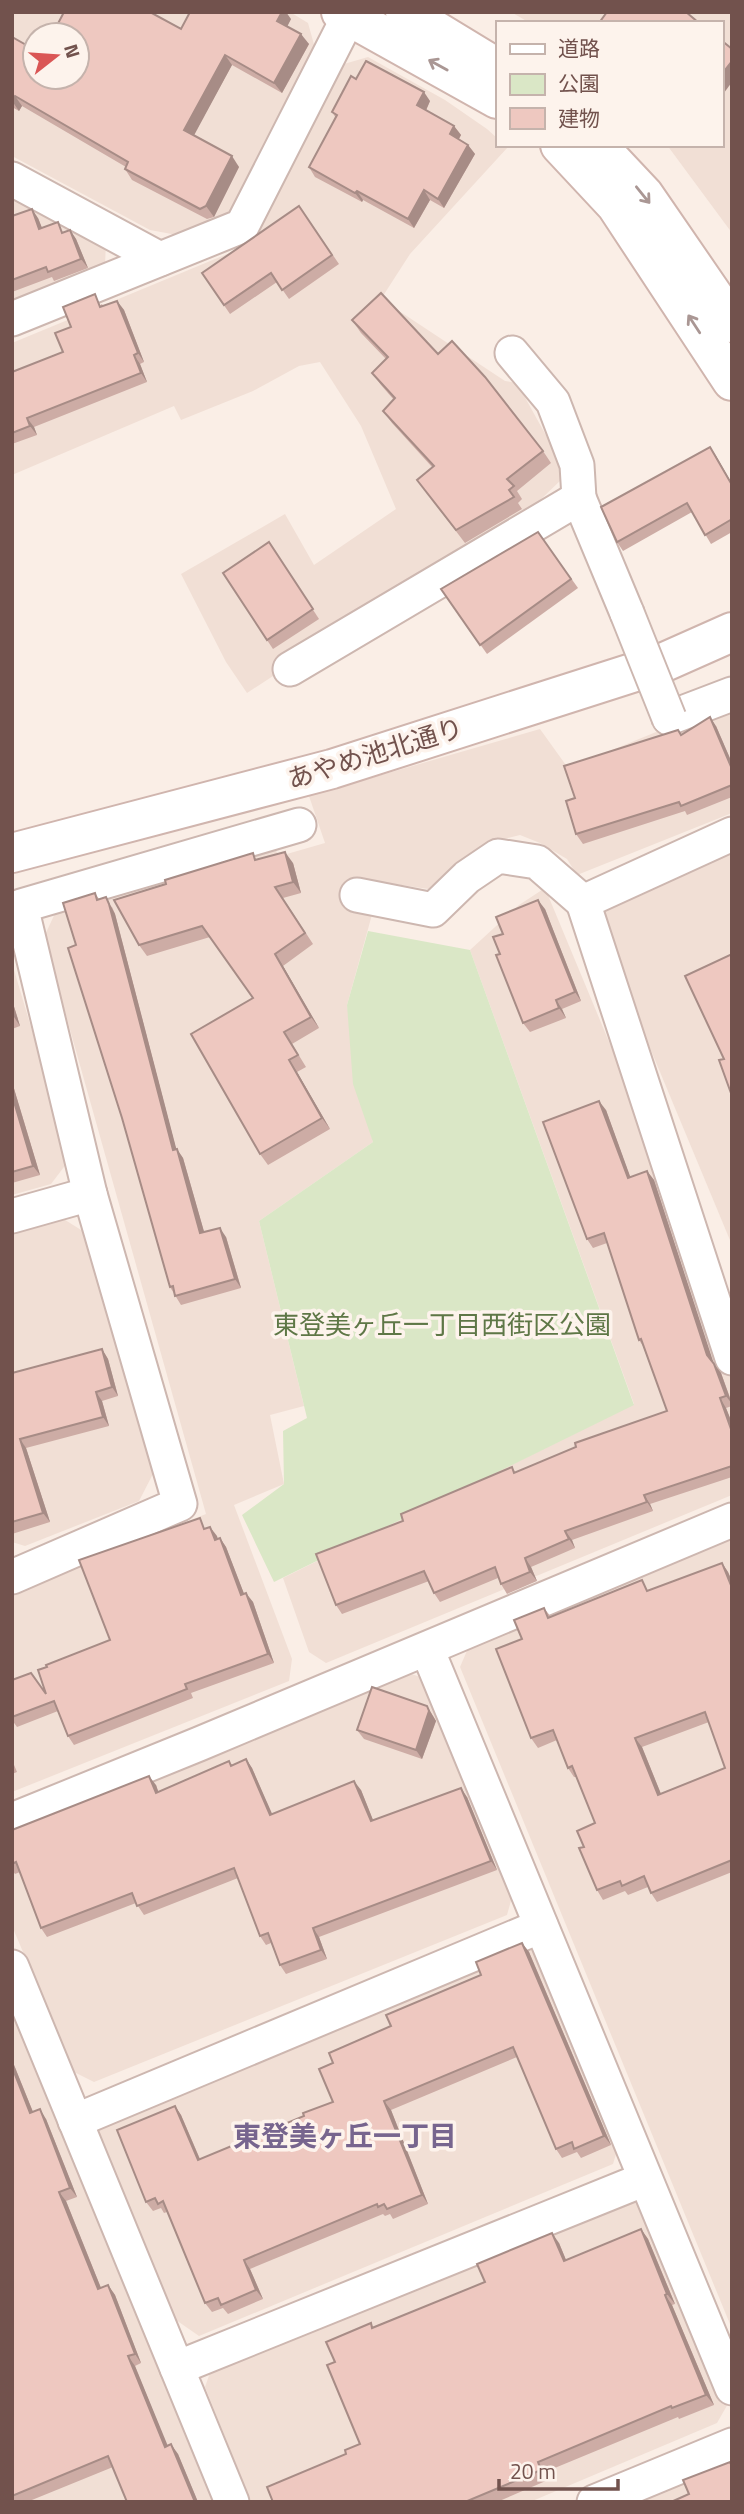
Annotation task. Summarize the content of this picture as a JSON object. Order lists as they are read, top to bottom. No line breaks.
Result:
{"streets":{"street":["あやめ池北通り"]},"districts":["東登美ヶ丘一丁目"],"parks":["東登美ヶ丘一丁目西街区公園"],"legend":["道路","公園","建物"],"scale_bar":"20 m","north":"right"}
